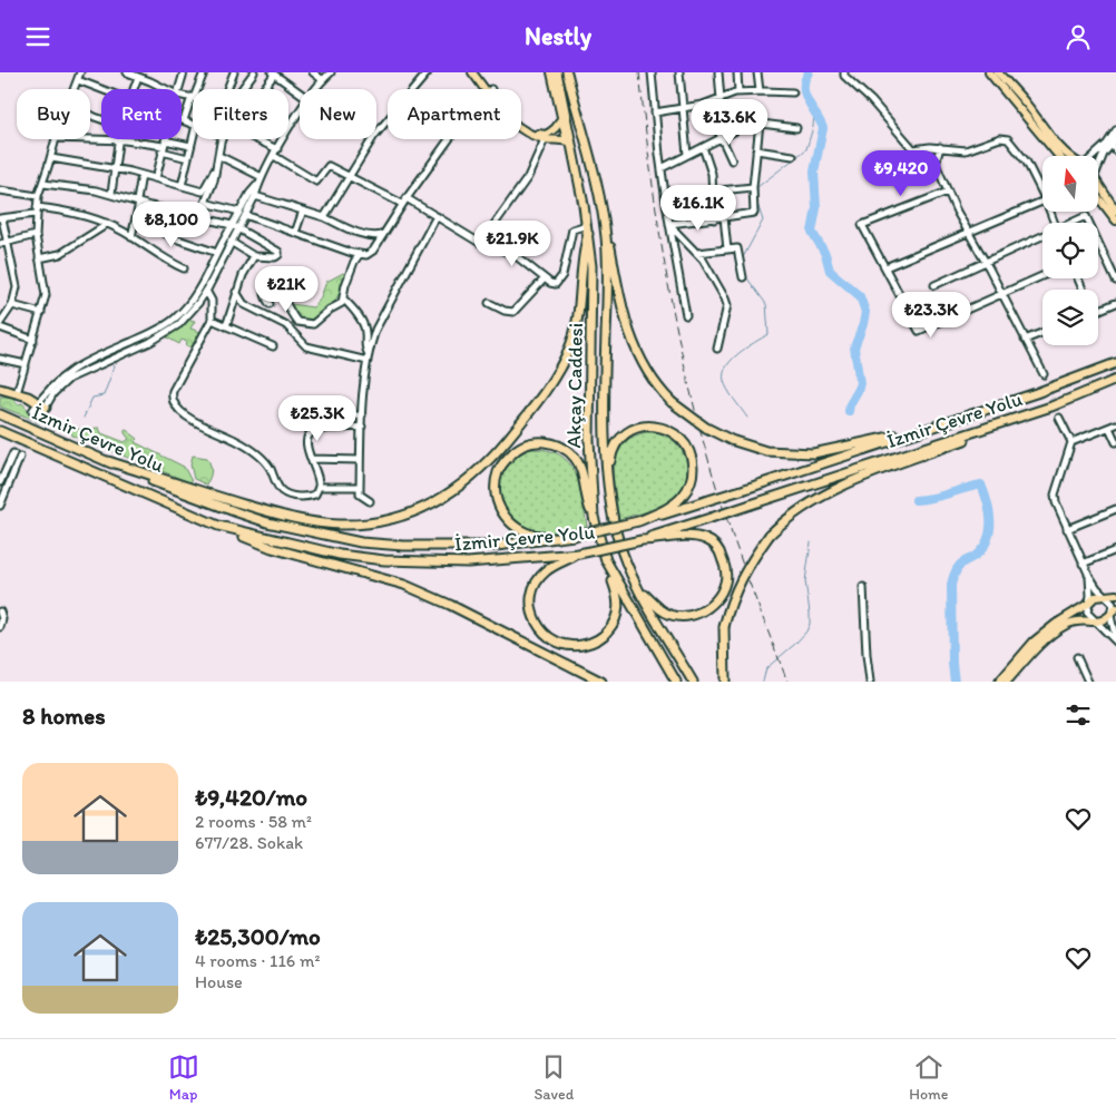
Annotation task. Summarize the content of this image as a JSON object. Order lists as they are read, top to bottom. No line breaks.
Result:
{"streets":{"highway":["Akçay Caddesi","İzmir Çevre Yolu"]},"north":"top","page":{"header":"Nestly","chip":["Buy","Rent","Filters","New","Apartment"],"price":["₺13.6K","₺9,420","₺16.1K","₺8,100","₺21.9K","₺21K","₺23.3K","₺25.3K"],"heading":"8 homes","list":[{"name":"₺9,420/mo","note":"2 rooms · 58 m² · 677/28. Sokak"},{"name":"₺25,300/mo","note":"4 rooms · 116 m² · House"}],"tabs":["Map","Saved","Home"]}}
